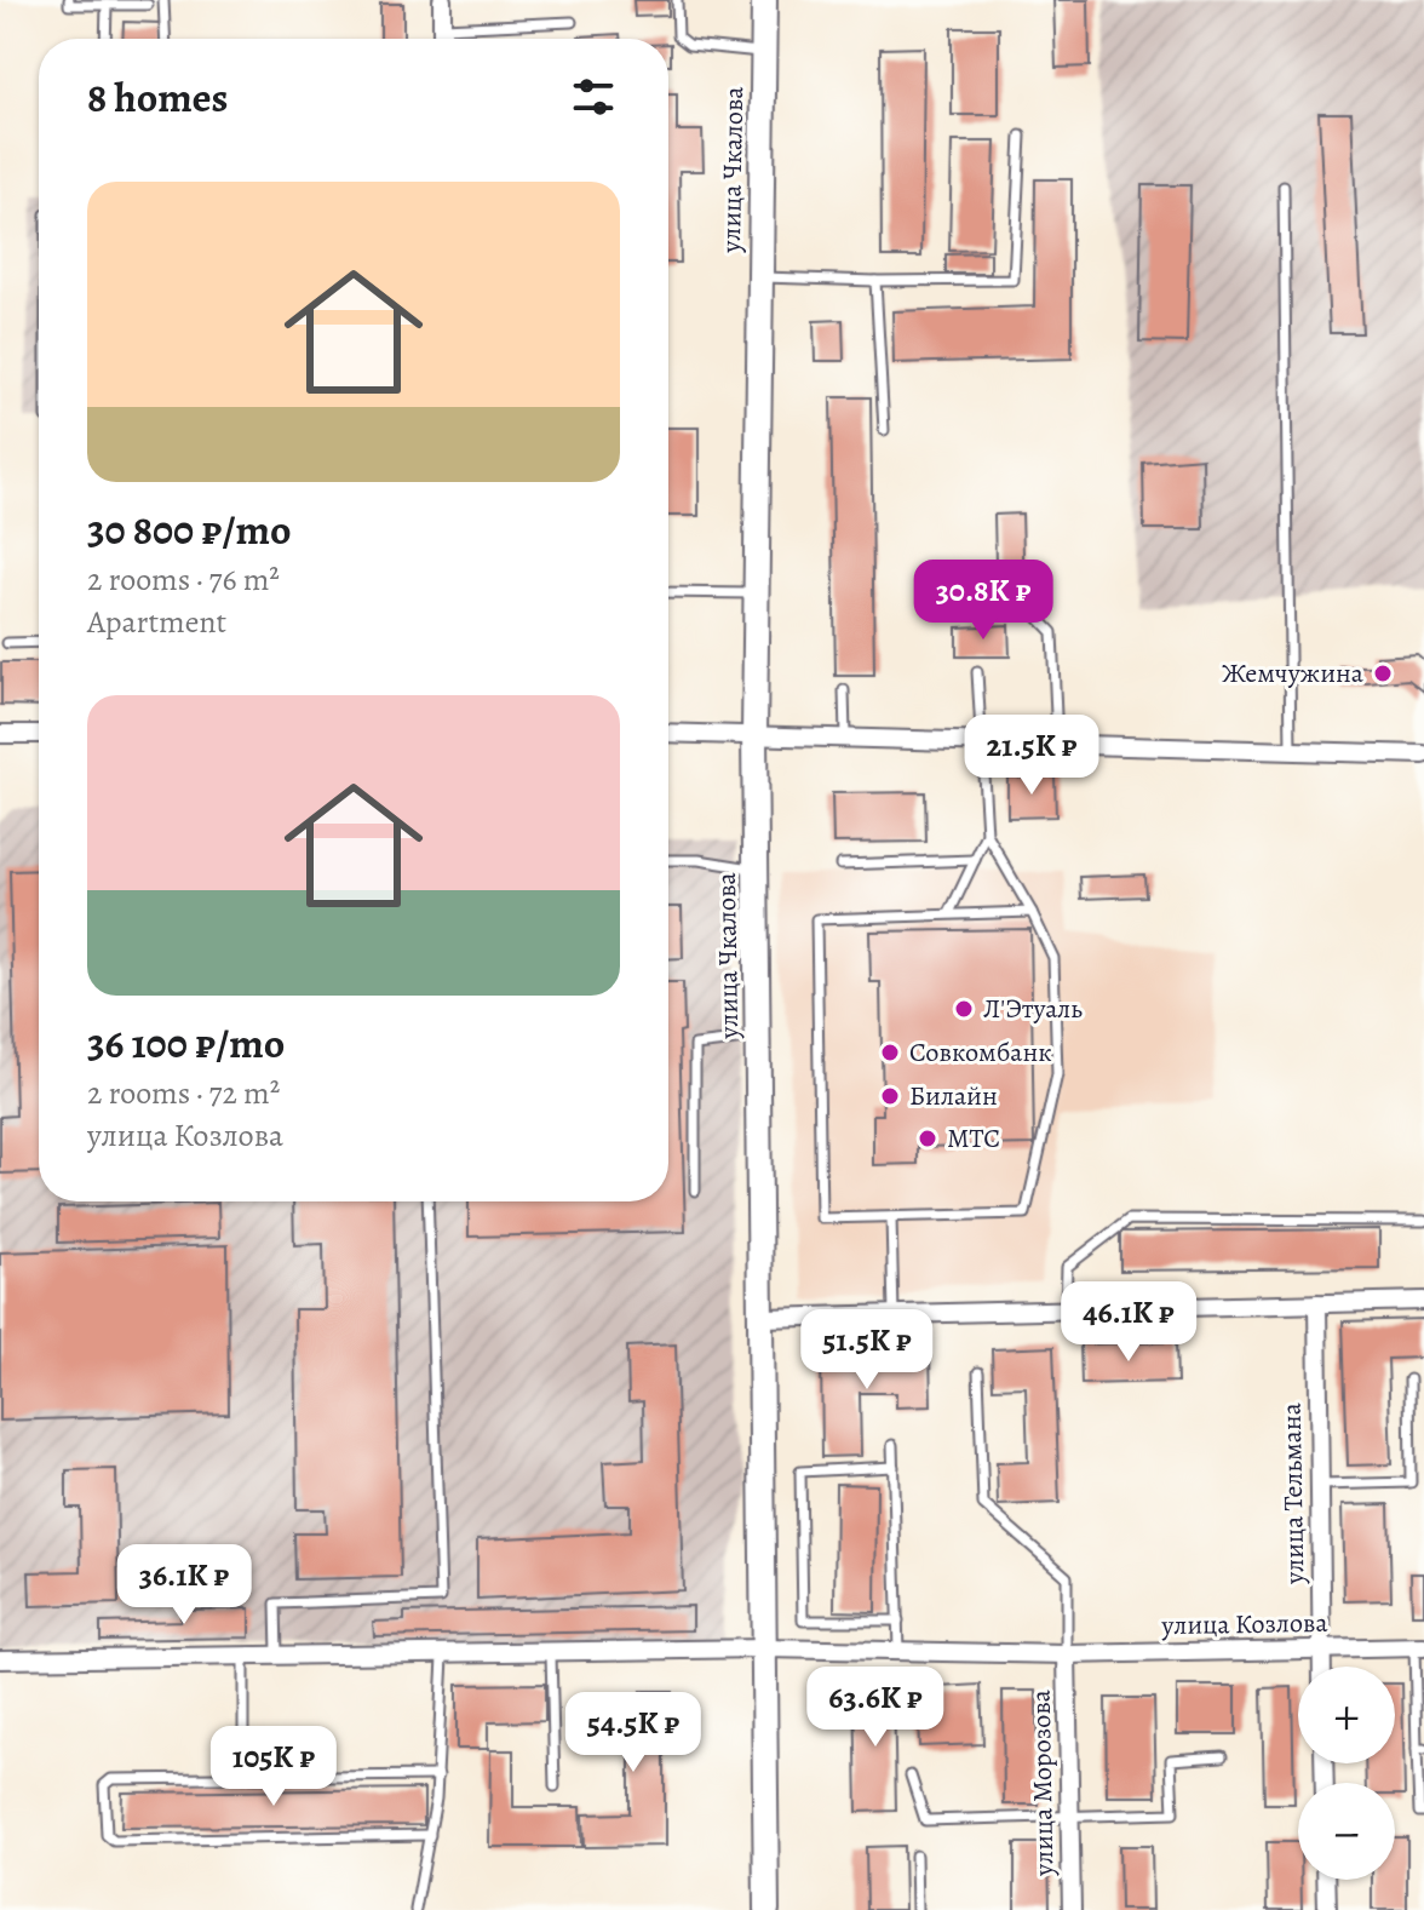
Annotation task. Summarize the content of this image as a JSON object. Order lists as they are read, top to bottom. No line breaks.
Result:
{"streets":{"street":["улица Чкалова","улица Тельмана","улица Козлова","улица Морозова"]},"crossings":[["улица Чкалова","улица Козлова"],["улица Тельмана","улица Козлова"],["улица Козлова","улица Морозова"]],"places":["Жемчужина","Л'Этуаль","Совкомбанк","Билайн","МТС"],"page":{"heading":"8 homes","list":[{"name":"30 800 ₽/mo","note":"2 rooms · 76 m² · Apartment"},{"name":"36 100 ₽/mo","note":"2 rooms · 72 m² · улица Козлова"}],"price":["30.8K ₽","21.5K ₽","46.1K ₽","51.5K ₽","36.1K ₽","63.6K ₽","54.5K ₽","105K ₽"],"map_buttons":["+","−"]}}
